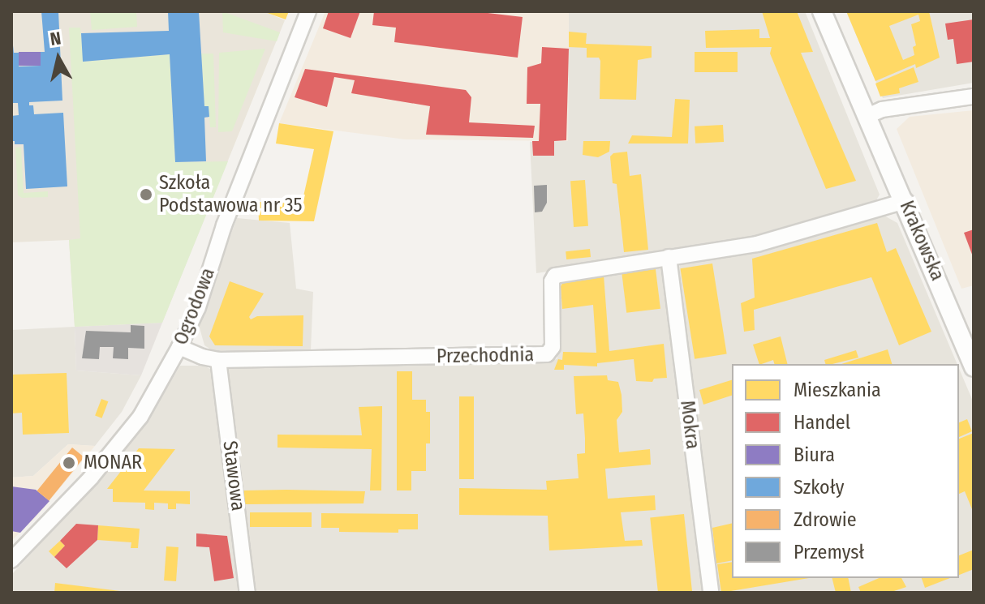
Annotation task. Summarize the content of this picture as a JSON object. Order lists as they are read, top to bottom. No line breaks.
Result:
{"streets":{"street":["Krakowska","Ogrodowa","Przechodnia","Mokra","Stawowa"]},"crossings":[["Krakowska","Przechodnia"],["Ogrodowa","Przechodnia"],["Przechodnia","Mokra"],["Przechodnia","Stawowa"]],"places":["Szkoła Podstawowa nr 35","MONAR"],"legend":["Mieszkania","Handel","Biura","Szkoły","Zdrowie","Przemysł"],"north":"top"}
